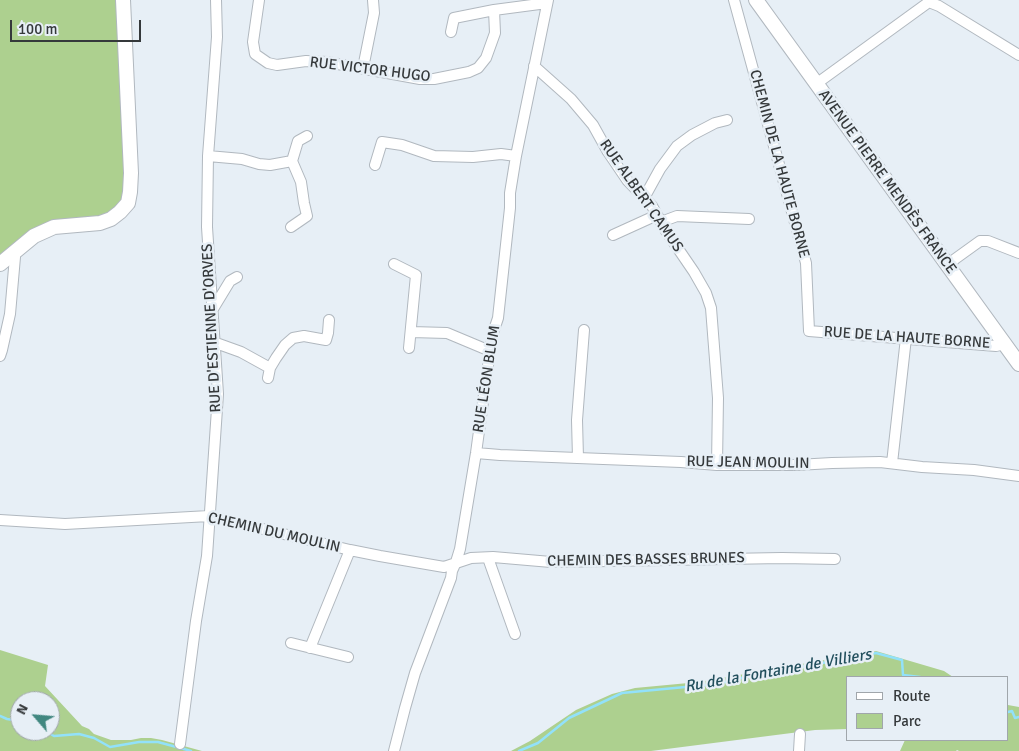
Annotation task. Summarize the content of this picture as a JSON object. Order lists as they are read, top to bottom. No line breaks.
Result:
{"streets":{"main road":["AVENUE PIERRE MENDÈS FRANCE"],"street":["RUE VICTOR HUGO","CHEMIN DE LA HAUTE BORNE","RUE ALBERT CAMUS","RUE D'ESTIENNE D'ORVES","RUE DE LA HAUTE BORNE","RUE LÉON BLUM","RUE JEAN MOULIN","CHEMIN DU MOULIN","CHEMIN DES BASSES BRUNES"]},"crossings":[["CHEMIN DE LA HAUTE BORNE","RUE DE LA HAUTE BORNE"],["AVENUE PIERRE MENDÈS FRANCE","RUE DE LA HAUTE BORNE"],["RUE ALBERT CAMUS","RUE LÉON BLUM"],["RUE ALBERT CAMUS","RUE JEAN MOULIN"],["RUE D'ESTIENNE D'ORVES","CHEMIN DU MOULIN"],["RUE LÉON BLUM","RUE JEAN MOULIN"],["RUE LÉON BLUM","CHEMIN DU MOULIN"],["RUE LÉON BLUM","CHEMIN DES BASSES BRUNES"],["CHEMIN DU MOULIN","CHEMIN DES BASSES BRUNES"]],"water":["Ru de la Fontaine de Villiers"],"legend":["Route","Parc"],"scale_bar":"100 m","north":"top left"}
